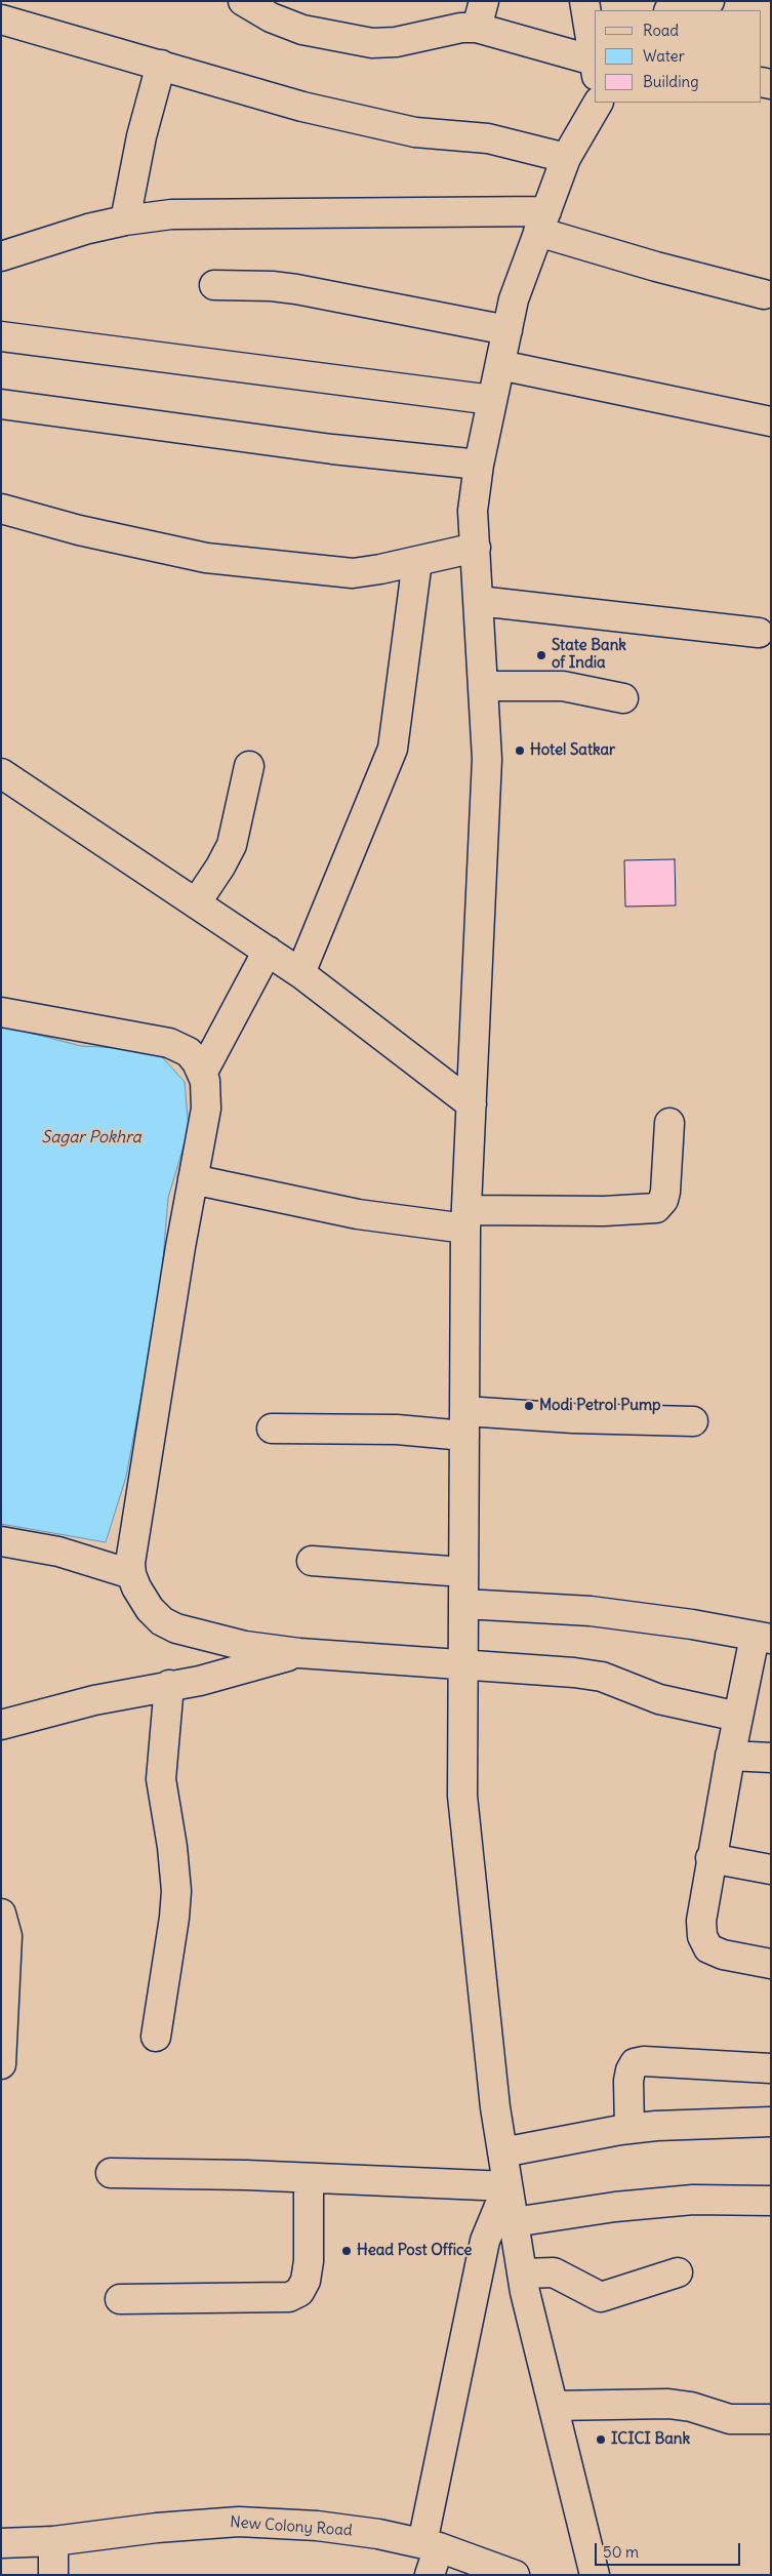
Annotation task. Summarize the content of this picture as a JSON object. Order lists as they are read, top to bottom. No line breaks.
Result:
{"streets":{"street":["New Colony Road"]},"water":["Sagar Pokhra"],"places":["State Bank of India","Hotel Satkar","Modi Petrol Pump","Head Post Office","ICICI Bank"],"legend":["Road","Water","Building"],"scale_bar":"50 m"}
